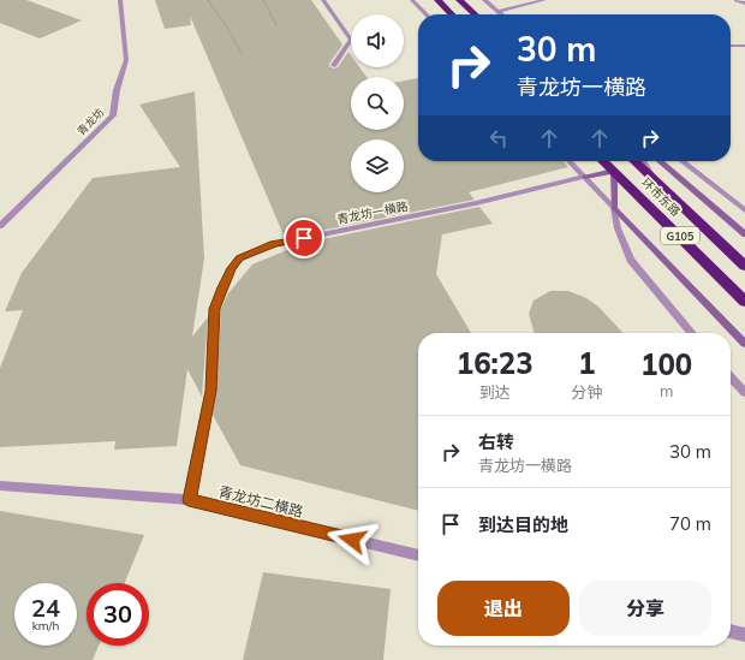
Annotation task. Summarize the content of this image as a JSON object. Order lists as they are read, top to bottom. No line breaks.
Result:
{"streets":{"highway":["环市东路","G105"],"main road":["青龙坊一横路"],"street":["青龙坊","青龙坊二横路"]},"crossings":[["环市东路","青龙坊一横路"],["青龙坊一横路","青龙坊二横路"]],"page":{"turn":["30 m","青龙坊一横路"],"eta":["16:23","到达","1","分钟","100","m"],"list":[{"name":"右转","note":"青龙坊一横路","value":"30 m"},{"name":"到达目的地","value":"70 m"}],"buttons":["退出","分享"],"speed":"24 km/h","limit":"30"}}
